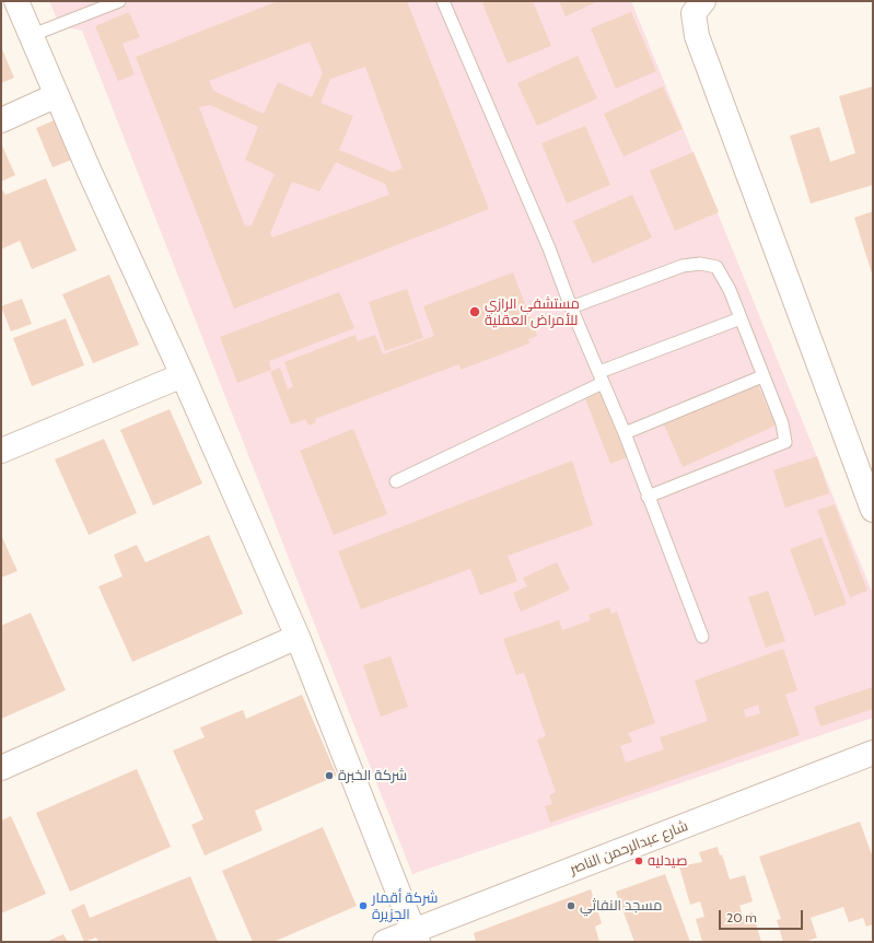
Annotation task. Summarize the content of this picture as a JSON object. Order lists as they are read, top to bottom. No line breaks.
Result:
{"streets":{"street":["شارع عبدالرحمن الناصر"]},"places":["مستشفي الرازي للأمراض العقلية","شركة الخبرة","صيدليه","شركة أقمار الجزيرة","مسجد النفاثي"],"scale_bar":"20 m"}
